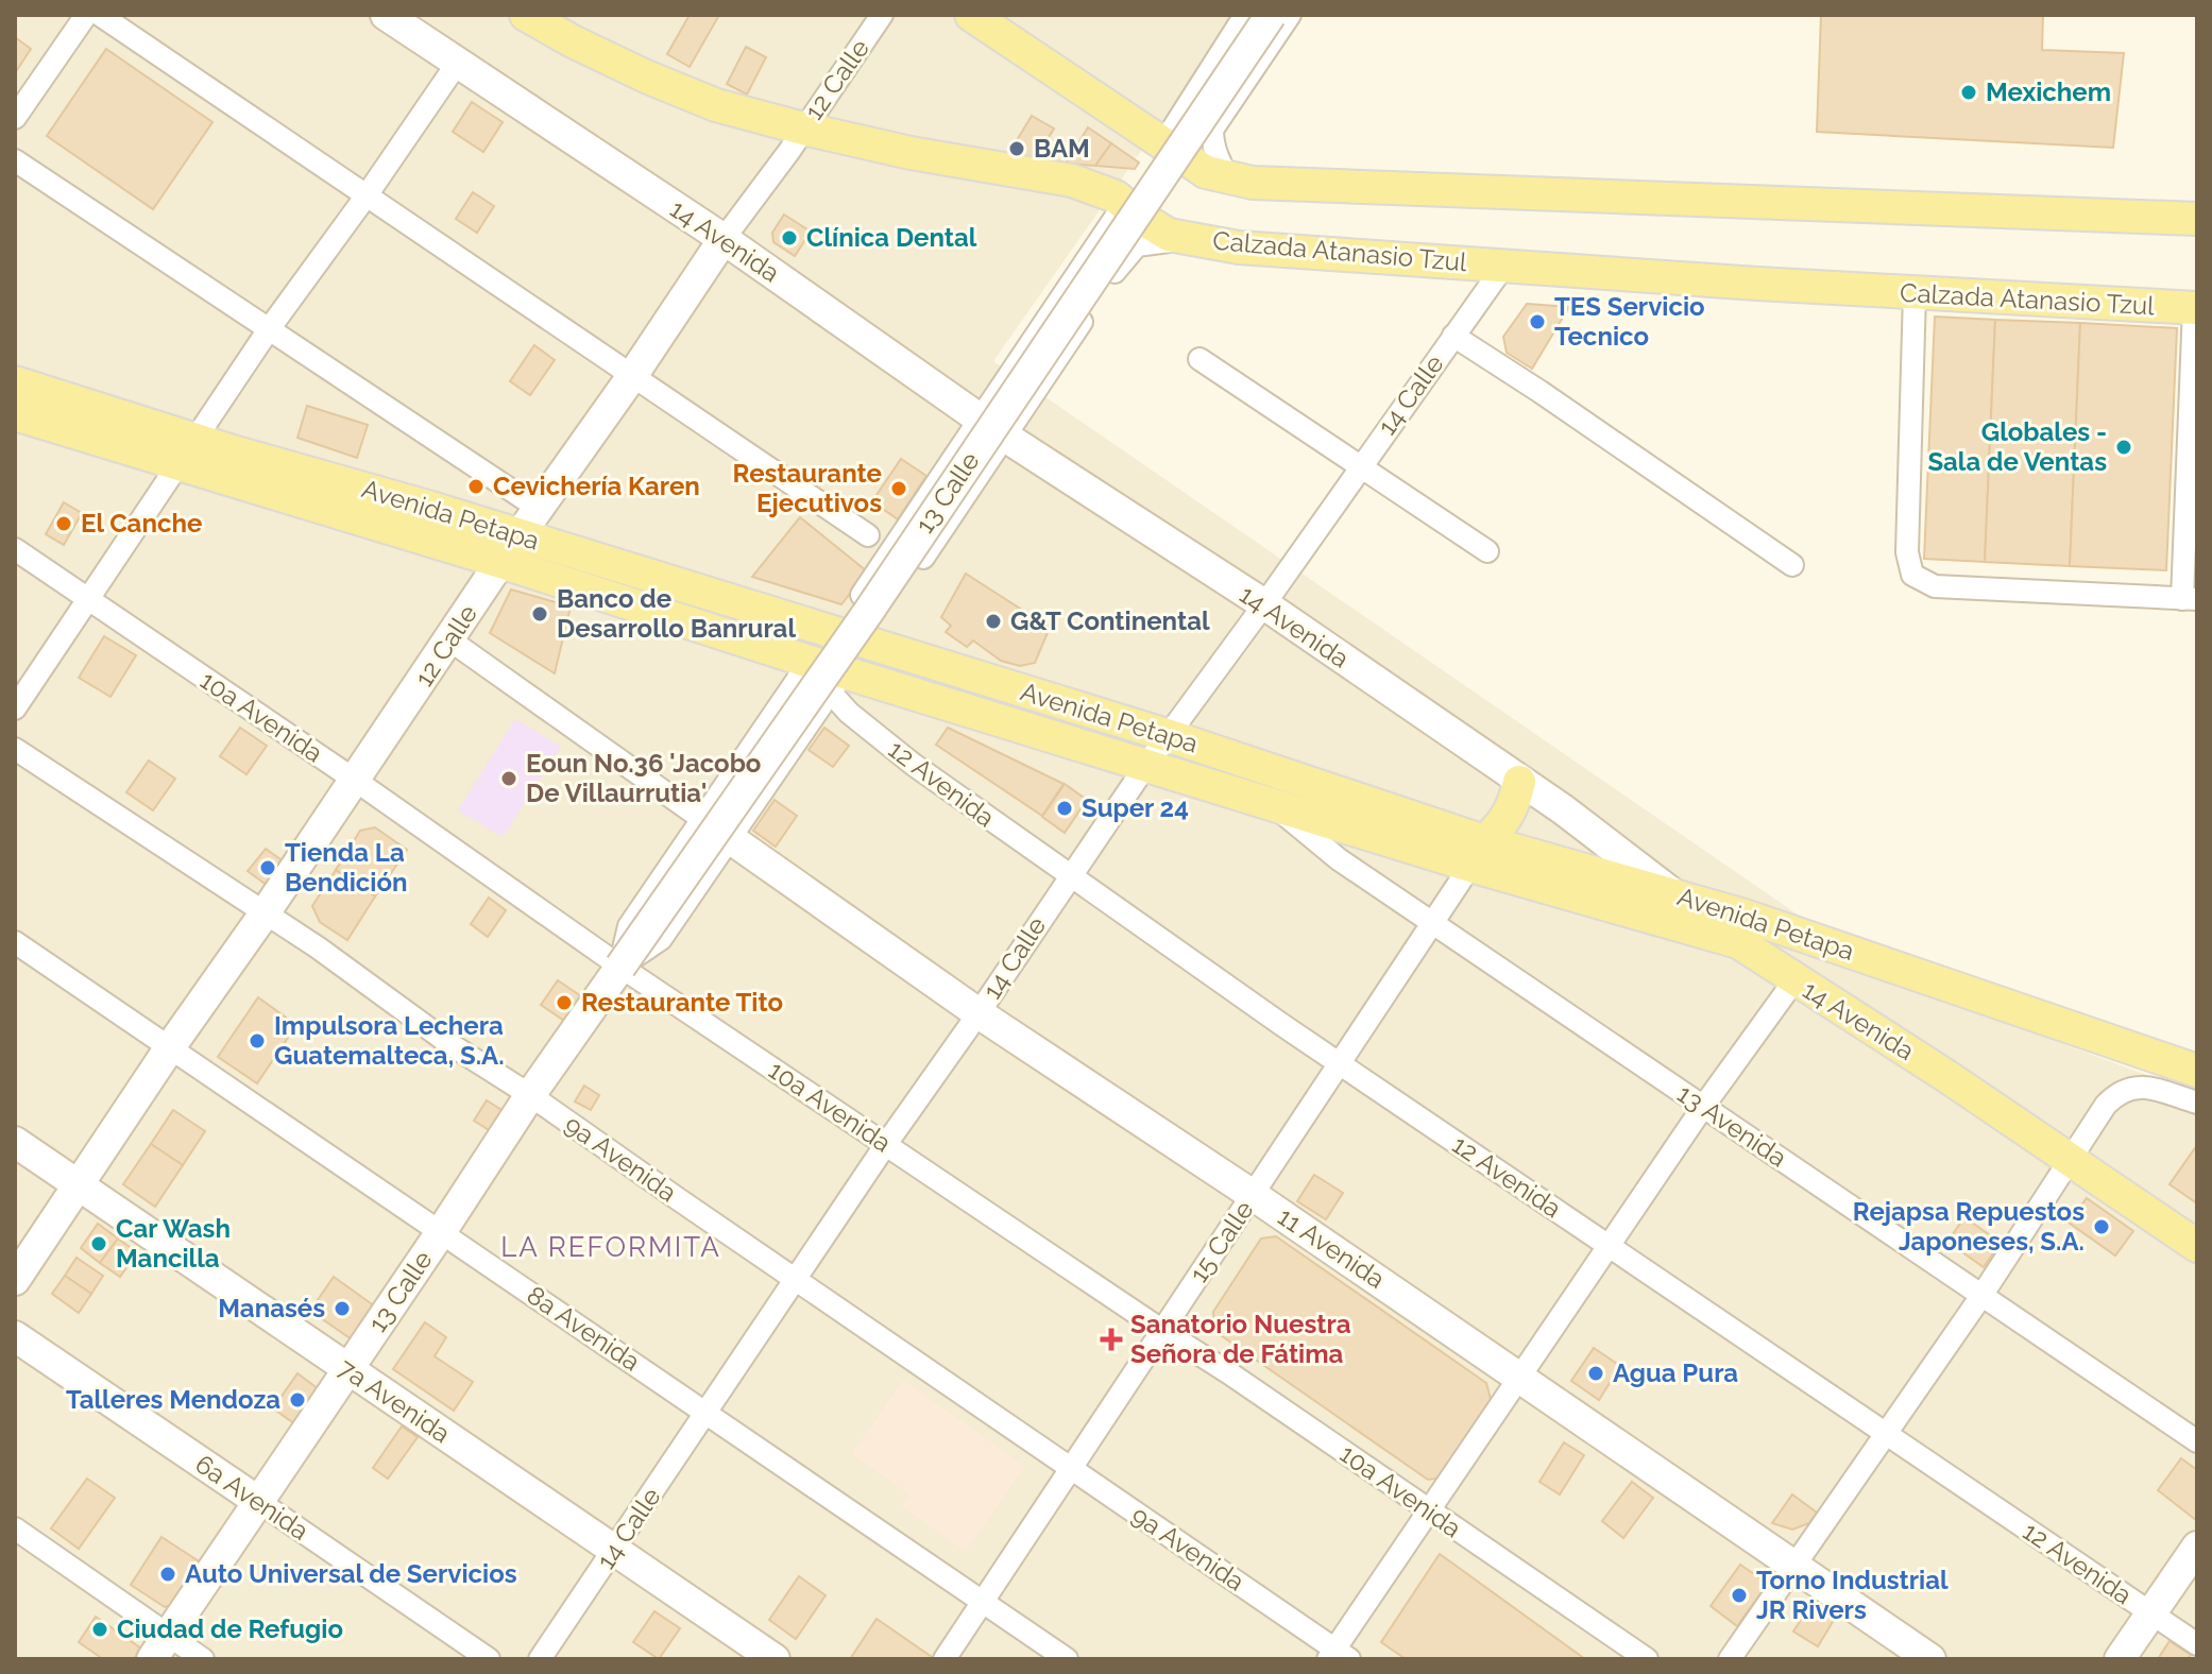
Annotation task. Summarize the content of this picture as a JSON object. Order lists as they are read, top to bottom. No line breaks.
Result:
{"streets":{"main road":["12 Calle","14 Avenida","Calzada Atanasio Tzul","13 Calle","Avenida Petapa","11 Avenida","7a Avenida","6a Avenida"],"street":["14 Calle","10a Avenida","12 Avenida","13 Avenida","9a Avenida","15 Calle","8a Avenida"]},"crossings":[["12 Calle","14 Avenida"],["12 Calle","Calzada Atanasio Tzul"],["12 Calle","Avenida Petapa"],["12 Calle","10a Avenida"],["12 Calle","9a Avenida"],["12 Calle","8a Avenida"],["12 Calle","7a Avenida"],["14 Avenida","14 Calle"],["14 Avenida","13 Calle"],["14 Avenida","Avenida Petapa"],["Calzada Atanasio Tzul","14 Calle"],["Calzada Atanasio Tzul","13 Calle"],["14 Calle","Avenida Petapa"],["14 Calle","10a Avenida"],["14 Calle","12 Avenida"],["14 Calle","9a Avenida"],["14 Calle","11 Avenida"],["14 Calle","8a Avenida"],["14 Calle","7a Avenida"],["13 Calle","Avenida Petapa"],["13 Calle","10a Avenida"],["13 Calle","12 Avenida"],["13 Calle","9a Avenida"],["13 Calle","11 Avenida"],["13 Calle","8a Avenida"],["13 Calle","7a Avenida"],["13 Calle","6a Avenida"],["Avenida Petapa","12 Avenida"],["Avenida Petapa","13 Avenida"],["Avenida Petapa","15 Calle"],["10a Avenida","15 Calle"],["12 Avenida","15 Calle"],["13 Avenida","15 Calle"],["9a Avenida","15 Calle"],["15 Calle","11 Avenida"],["15 Calle","8a Avenida"]],"districts":["LA REFORMITA"],"places":{"other":["Mexichem","BAM","Clínica Dental","TES Servicio Tecnico","Globales - Sala de Ventas","Cevichería Karen","Restaurante Ejecutivos","El Canche","Banco de Desarrollo Banrural","G&T Continental","Eoun No.36 'Jacobo De Villaurrutia'","Super 24","Tienda La Bendición","Restaurante Tito","Impulsora Lechera Guatemalteca, S.A.","Rejapsa Repuestos Japoneses, S.A.","Car Wash Mancilla","Manasés","Agua Pura","Talleres Mendoza","Auto Universal de Servicios","Torno Industrial JR Rivers","Ciudad de Refugio"],"health":["Sanatorio Nuestra Señora de Fátima"]}}
